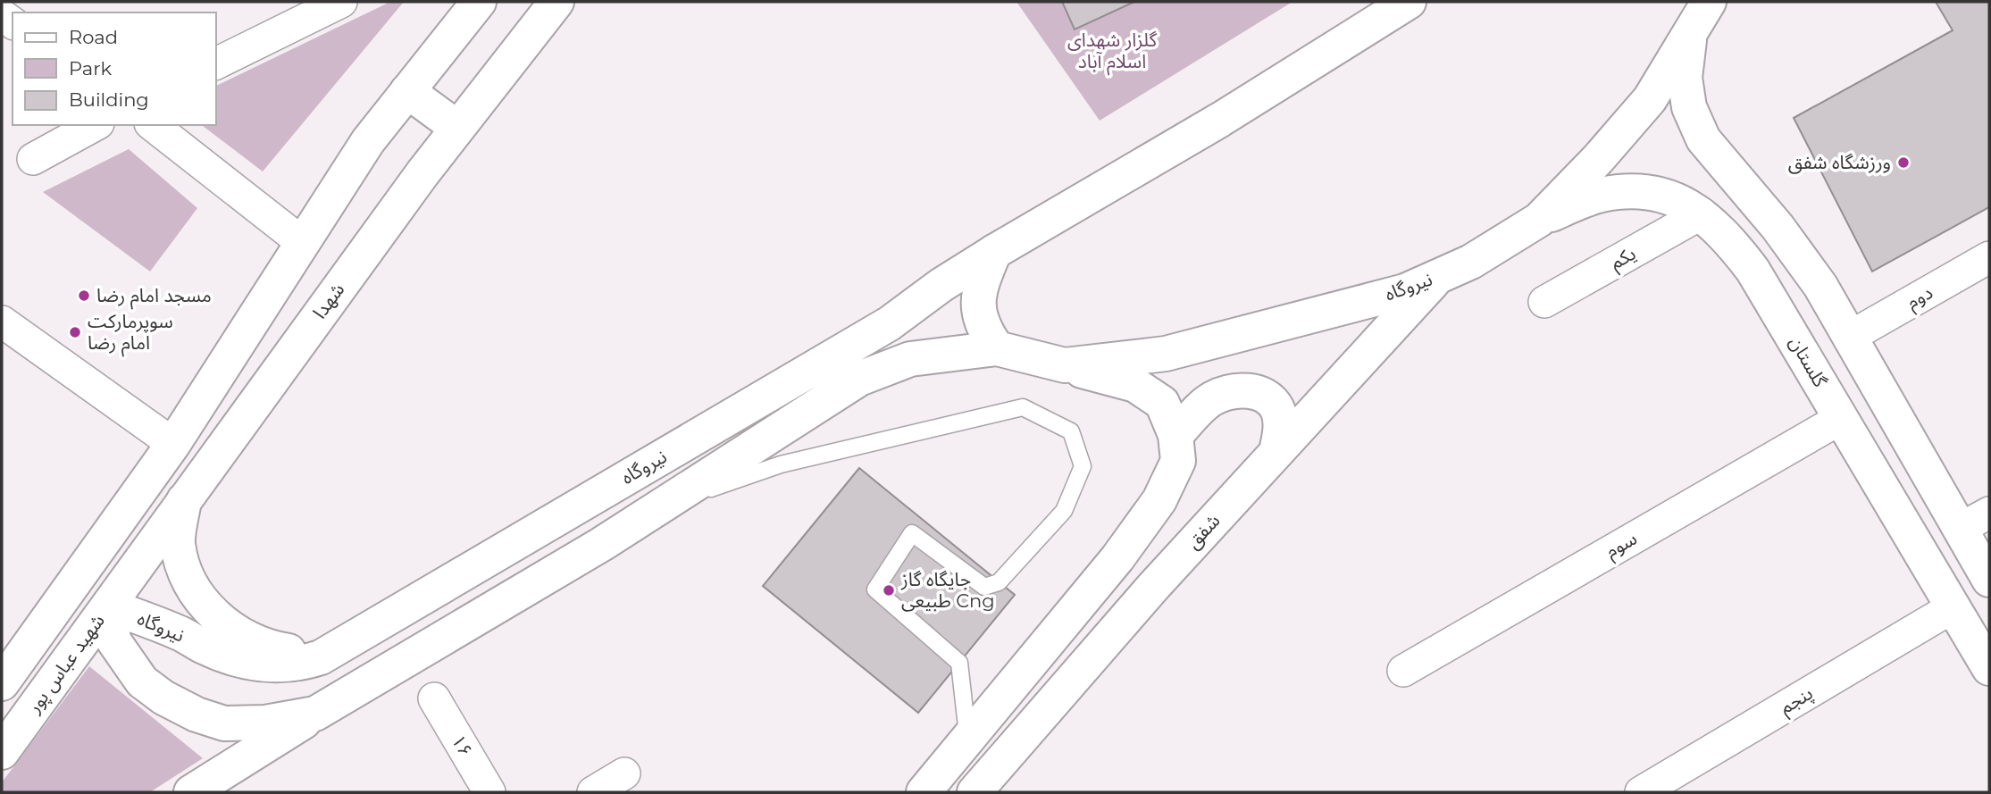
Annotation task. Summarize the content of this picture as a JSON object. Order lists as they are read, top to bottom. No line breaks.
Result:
{"streets":{"main road":["نیروگاه","شهدا","گلستان","شفق","شهید عباس پور"],"street":["یکم","دوم","سوم","پنجم","۱۶"]},"crossings":[["یکم","گلستان"],["نیروگاه","شهدا"],["نیروگاه","گلستان"],["نیروگاه","شفق"],["نیروگاه","شهید عباس پور"],["شهدا","شهید عباس پور"],["گلستان","سوم"],["گلستان","پنجم"]],"parks":["گلزار شهدای اسلام آباد"],"places":["ورزشگاه شفق","مسجد امام رضا","سوپرمارکت امام رضا","جایگاه گاز طبیعی Cng"],"legend":["Road","Park","Building"]}
